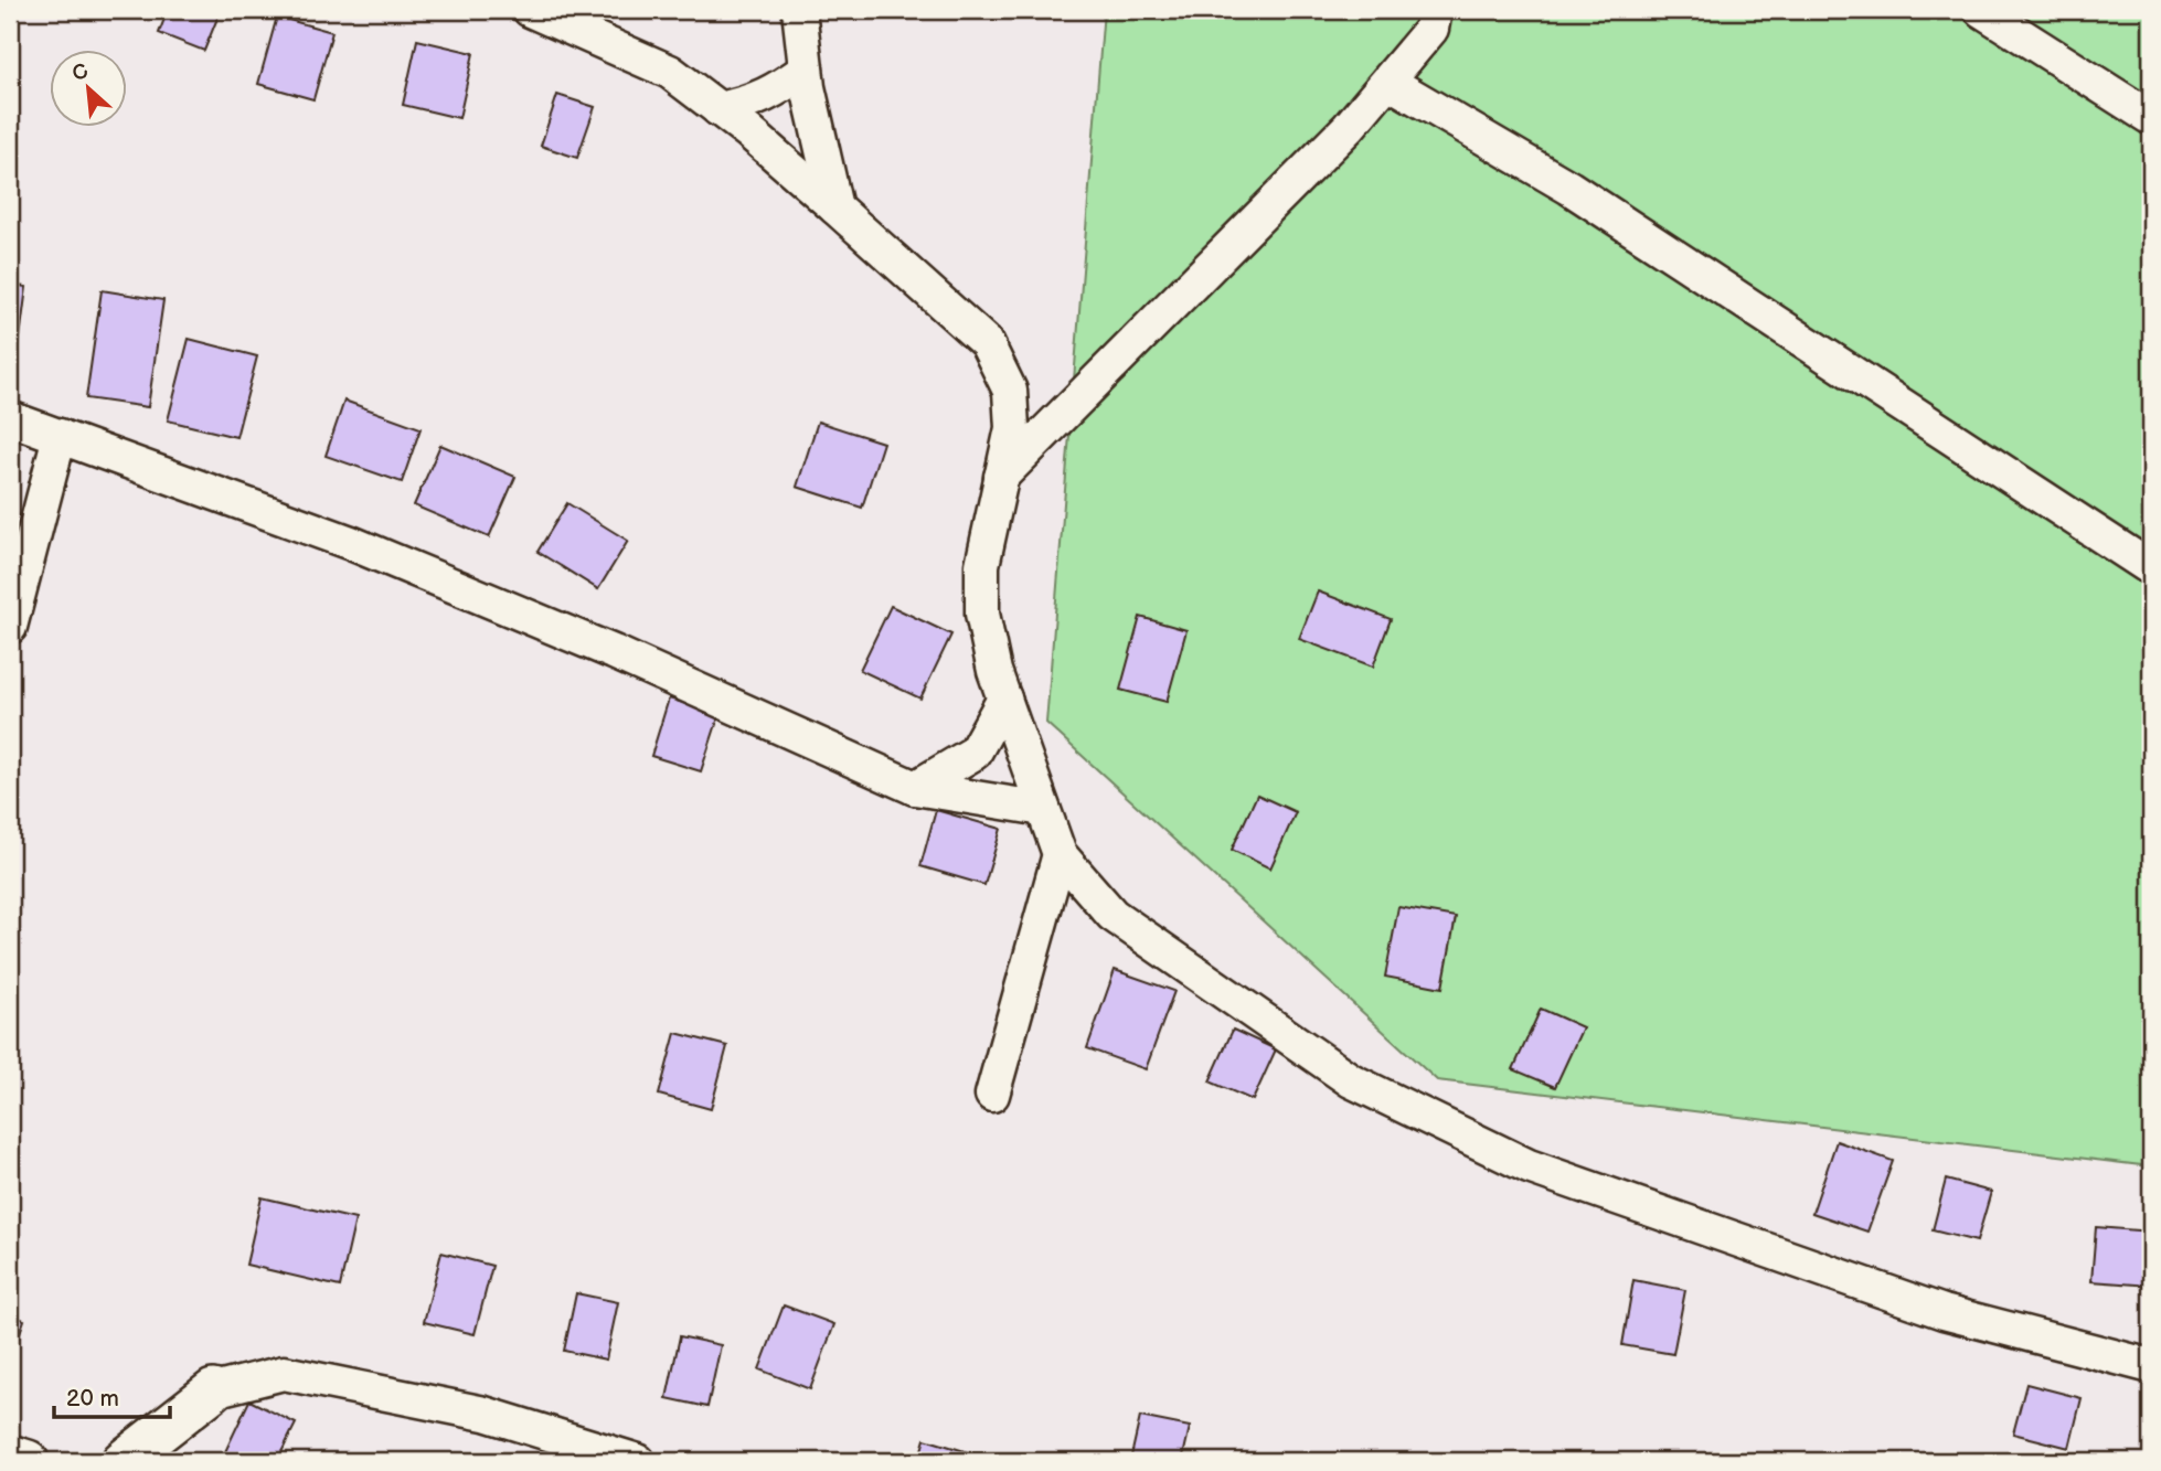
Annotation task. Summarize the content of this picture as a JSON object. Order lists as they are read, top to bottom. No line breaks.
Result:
{"scale_bar":"20 m","north":"top left"}
